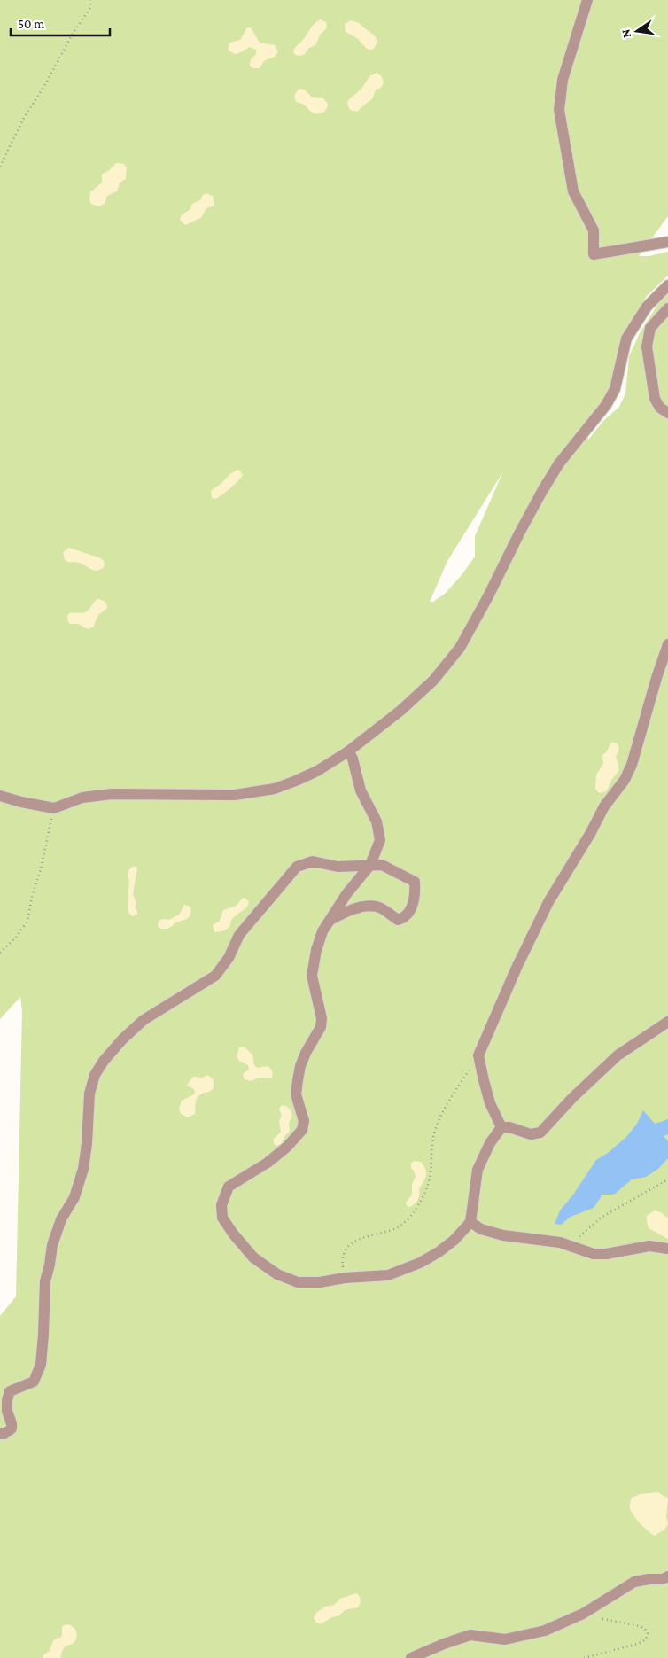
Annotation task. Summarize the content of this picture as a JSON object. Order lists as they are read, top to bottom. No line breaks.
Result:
{"scale_bar":"50 m","north":"left"}
